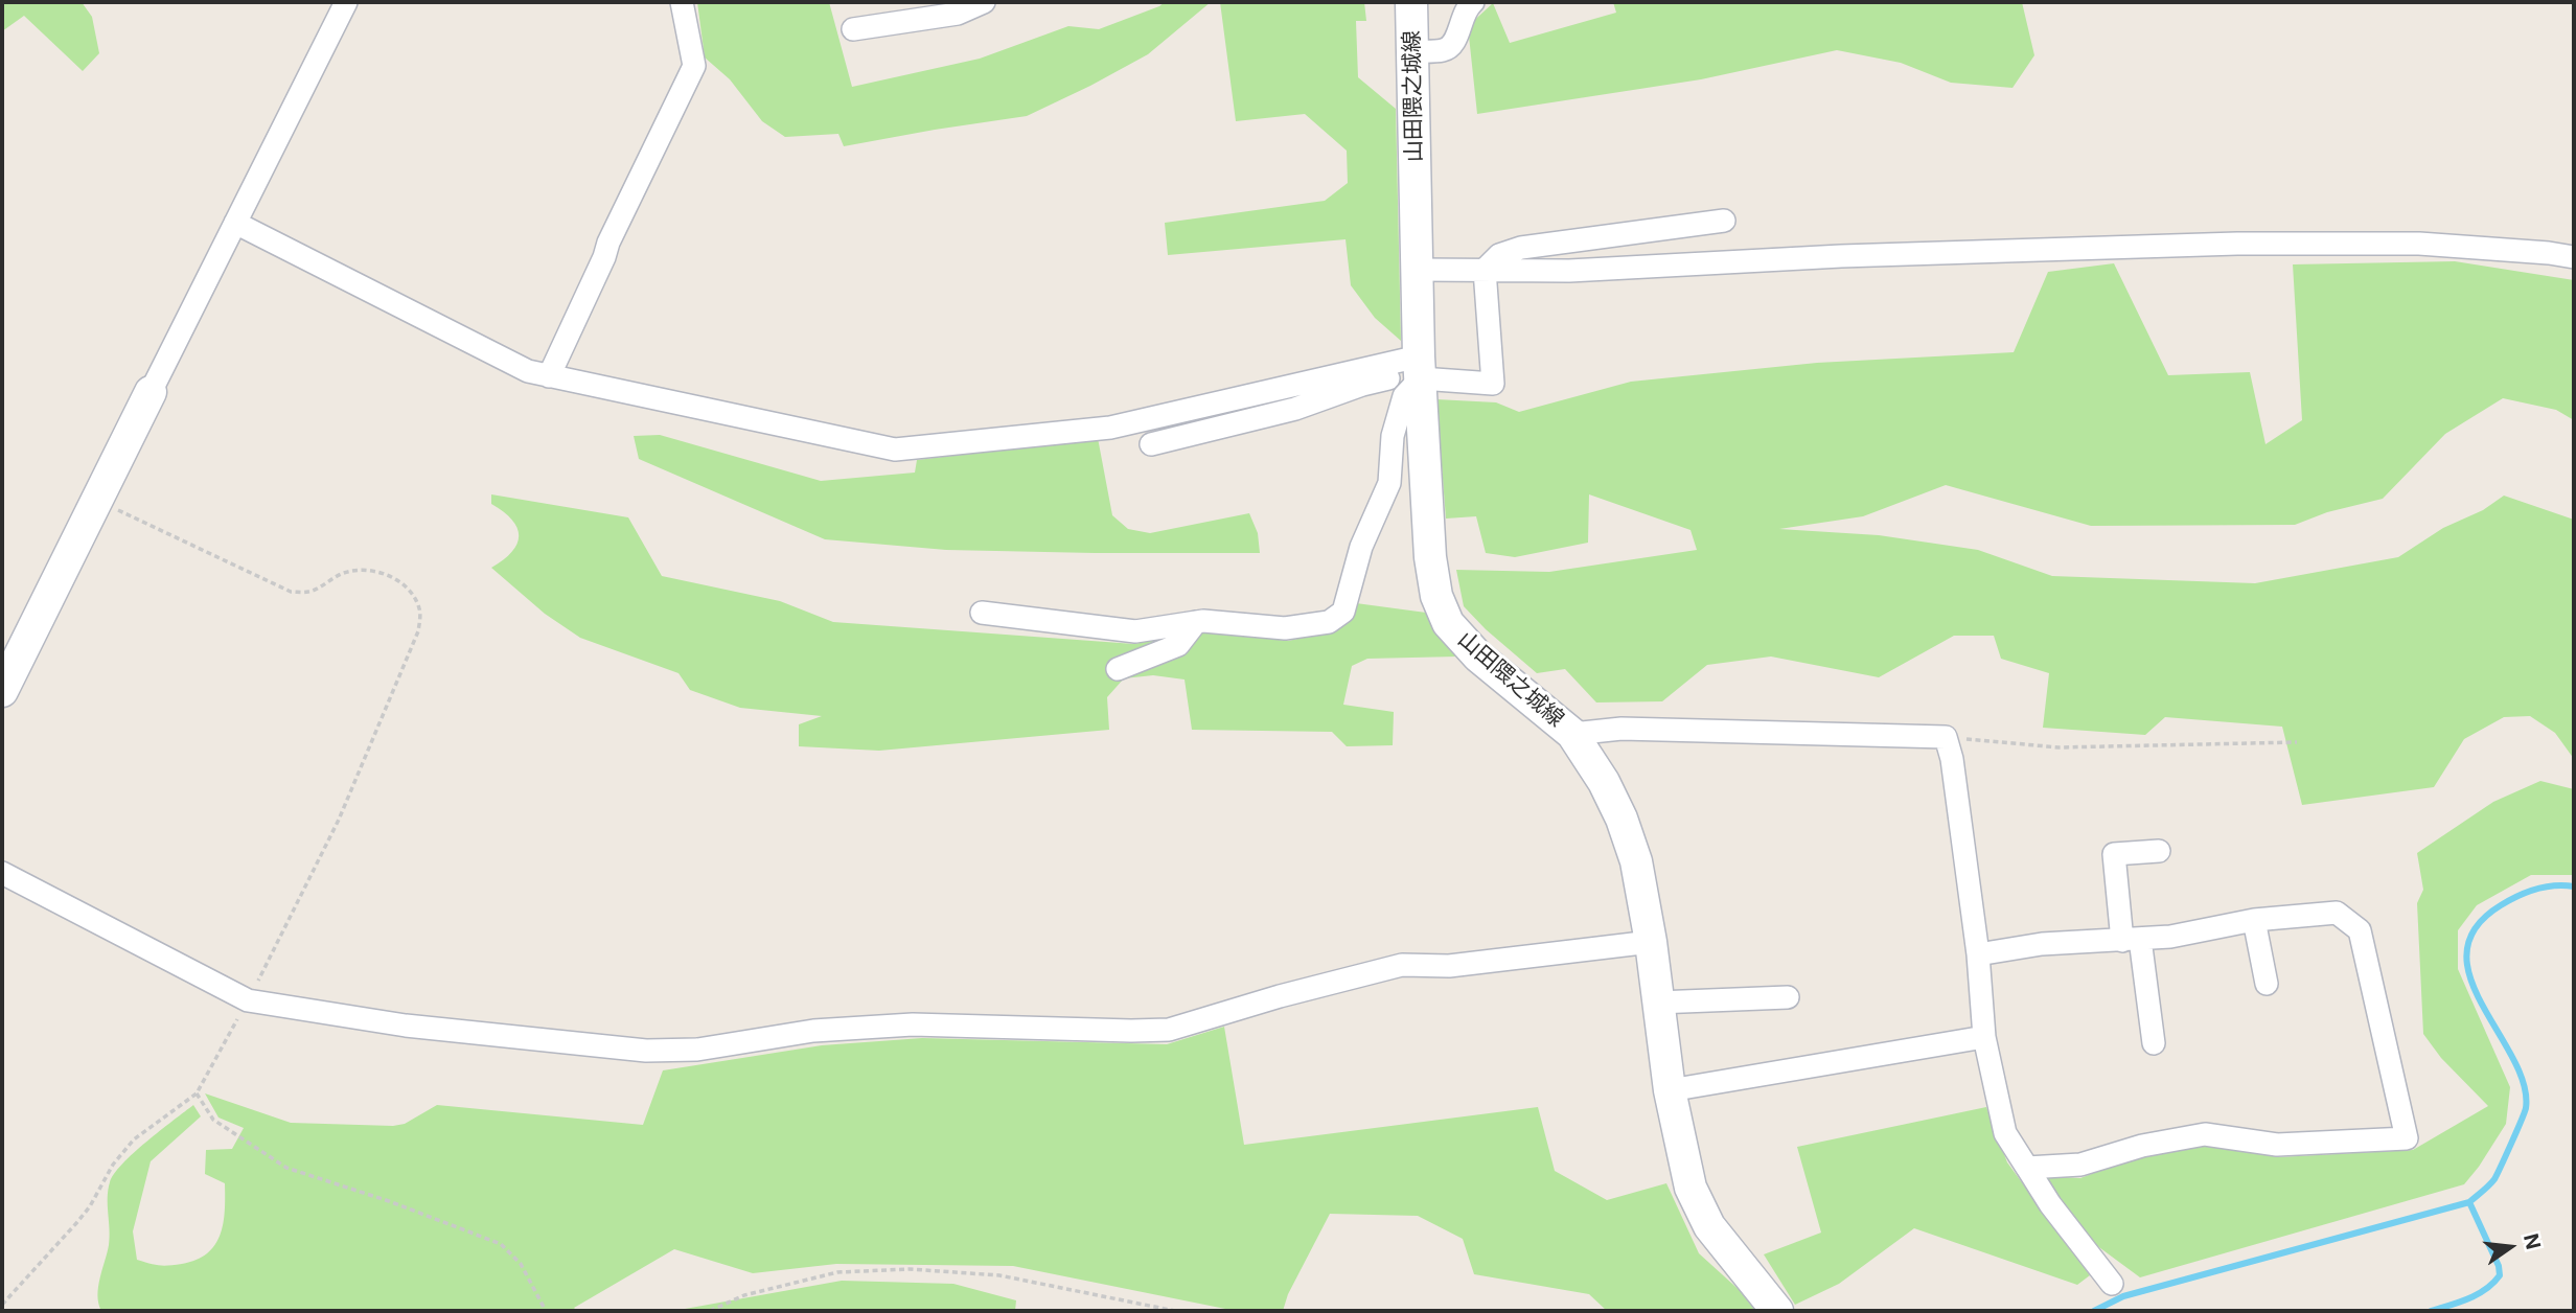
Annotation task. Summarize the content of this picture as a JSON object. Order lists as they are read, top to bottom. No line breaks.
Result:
{"streets":{"main road":["山田隈之城線"]},"north":"right"}
